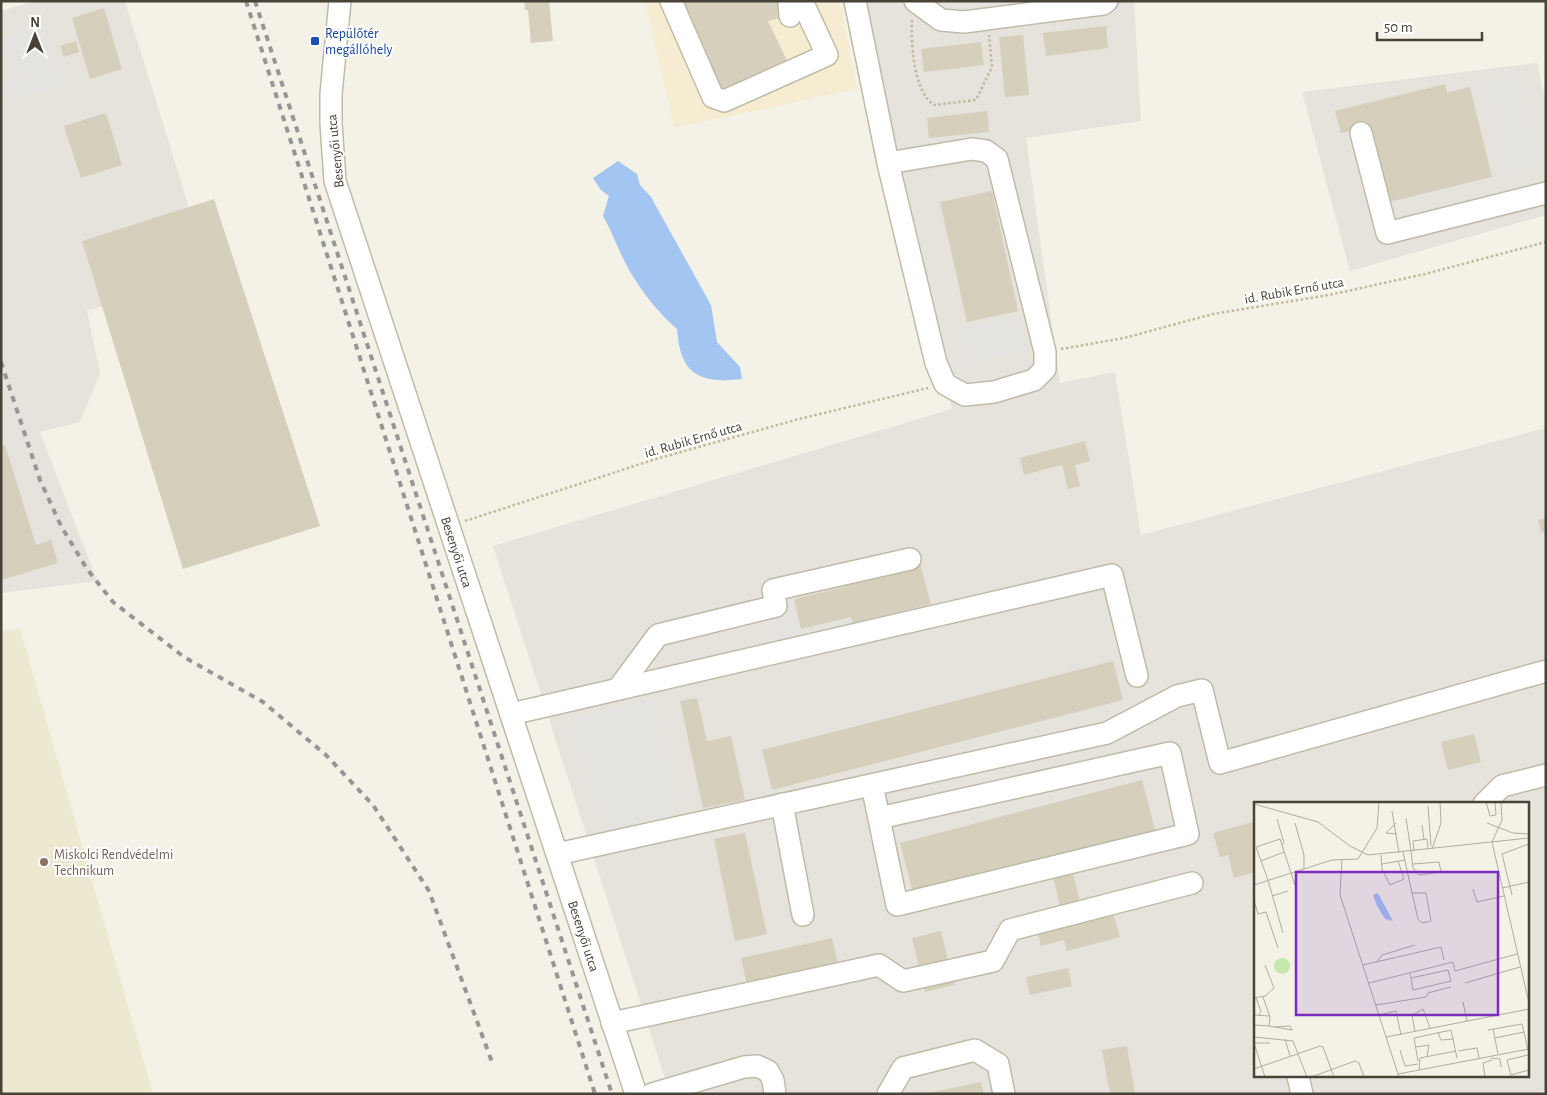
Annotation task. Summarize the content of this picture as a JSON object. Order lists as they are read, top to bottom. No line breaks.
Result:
{"streets":{"street":["Besenyői utca"],"path":["id. Rubik Ernő utca"]},"crossings":[["Besenyői utca","id. Rubik Ernő utca"]],"places":{"transit":["Repülőtér megállóhely"],"other":["Miskolci Rendvédelmi Technikum"]},"scale_bar":"50 m","north":"top"}
